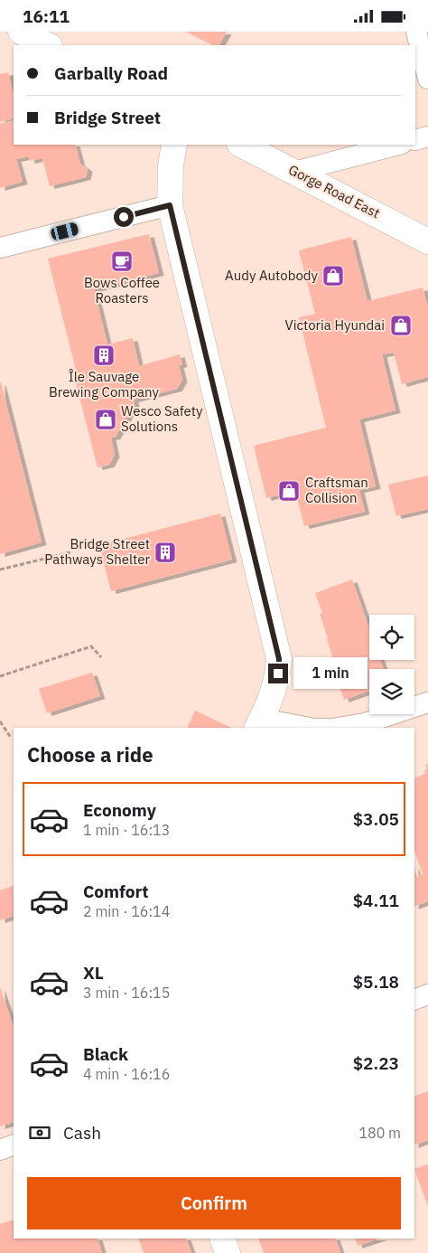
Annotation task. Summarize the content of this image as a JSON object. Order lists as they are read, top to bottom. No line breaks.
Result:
{"streets":{"street":["Gorge Road East"]},"places":{"cafe":["Bows Coffee Roasters"],"shop":["Audy Autobody","Victoria Hyundai","Wesco Safety Solutions","Craftsman Collision"],"building":["Île Sauvage Brewing Company","Bridge Street Pathways Shelter"]},"page":{"status":"16:11","banner":["Garbally Road","Bridge Street"],"bubble":"1 min","heading":"Choose a ride","list":[{"name":"Economy","note":"1 min · 16:13","value":"$3.05"},{"name":"Comfort","note":"2 min · 16:14","value":"$4.11"},{"name":"XL","note":"3 min · 16:15","value":"$5.18"},{"name":"Black","note":"4 min · 16:16","value":"$2.23"}],"pay":["Cash","180 m"],"buttons":"Confirm"}}
